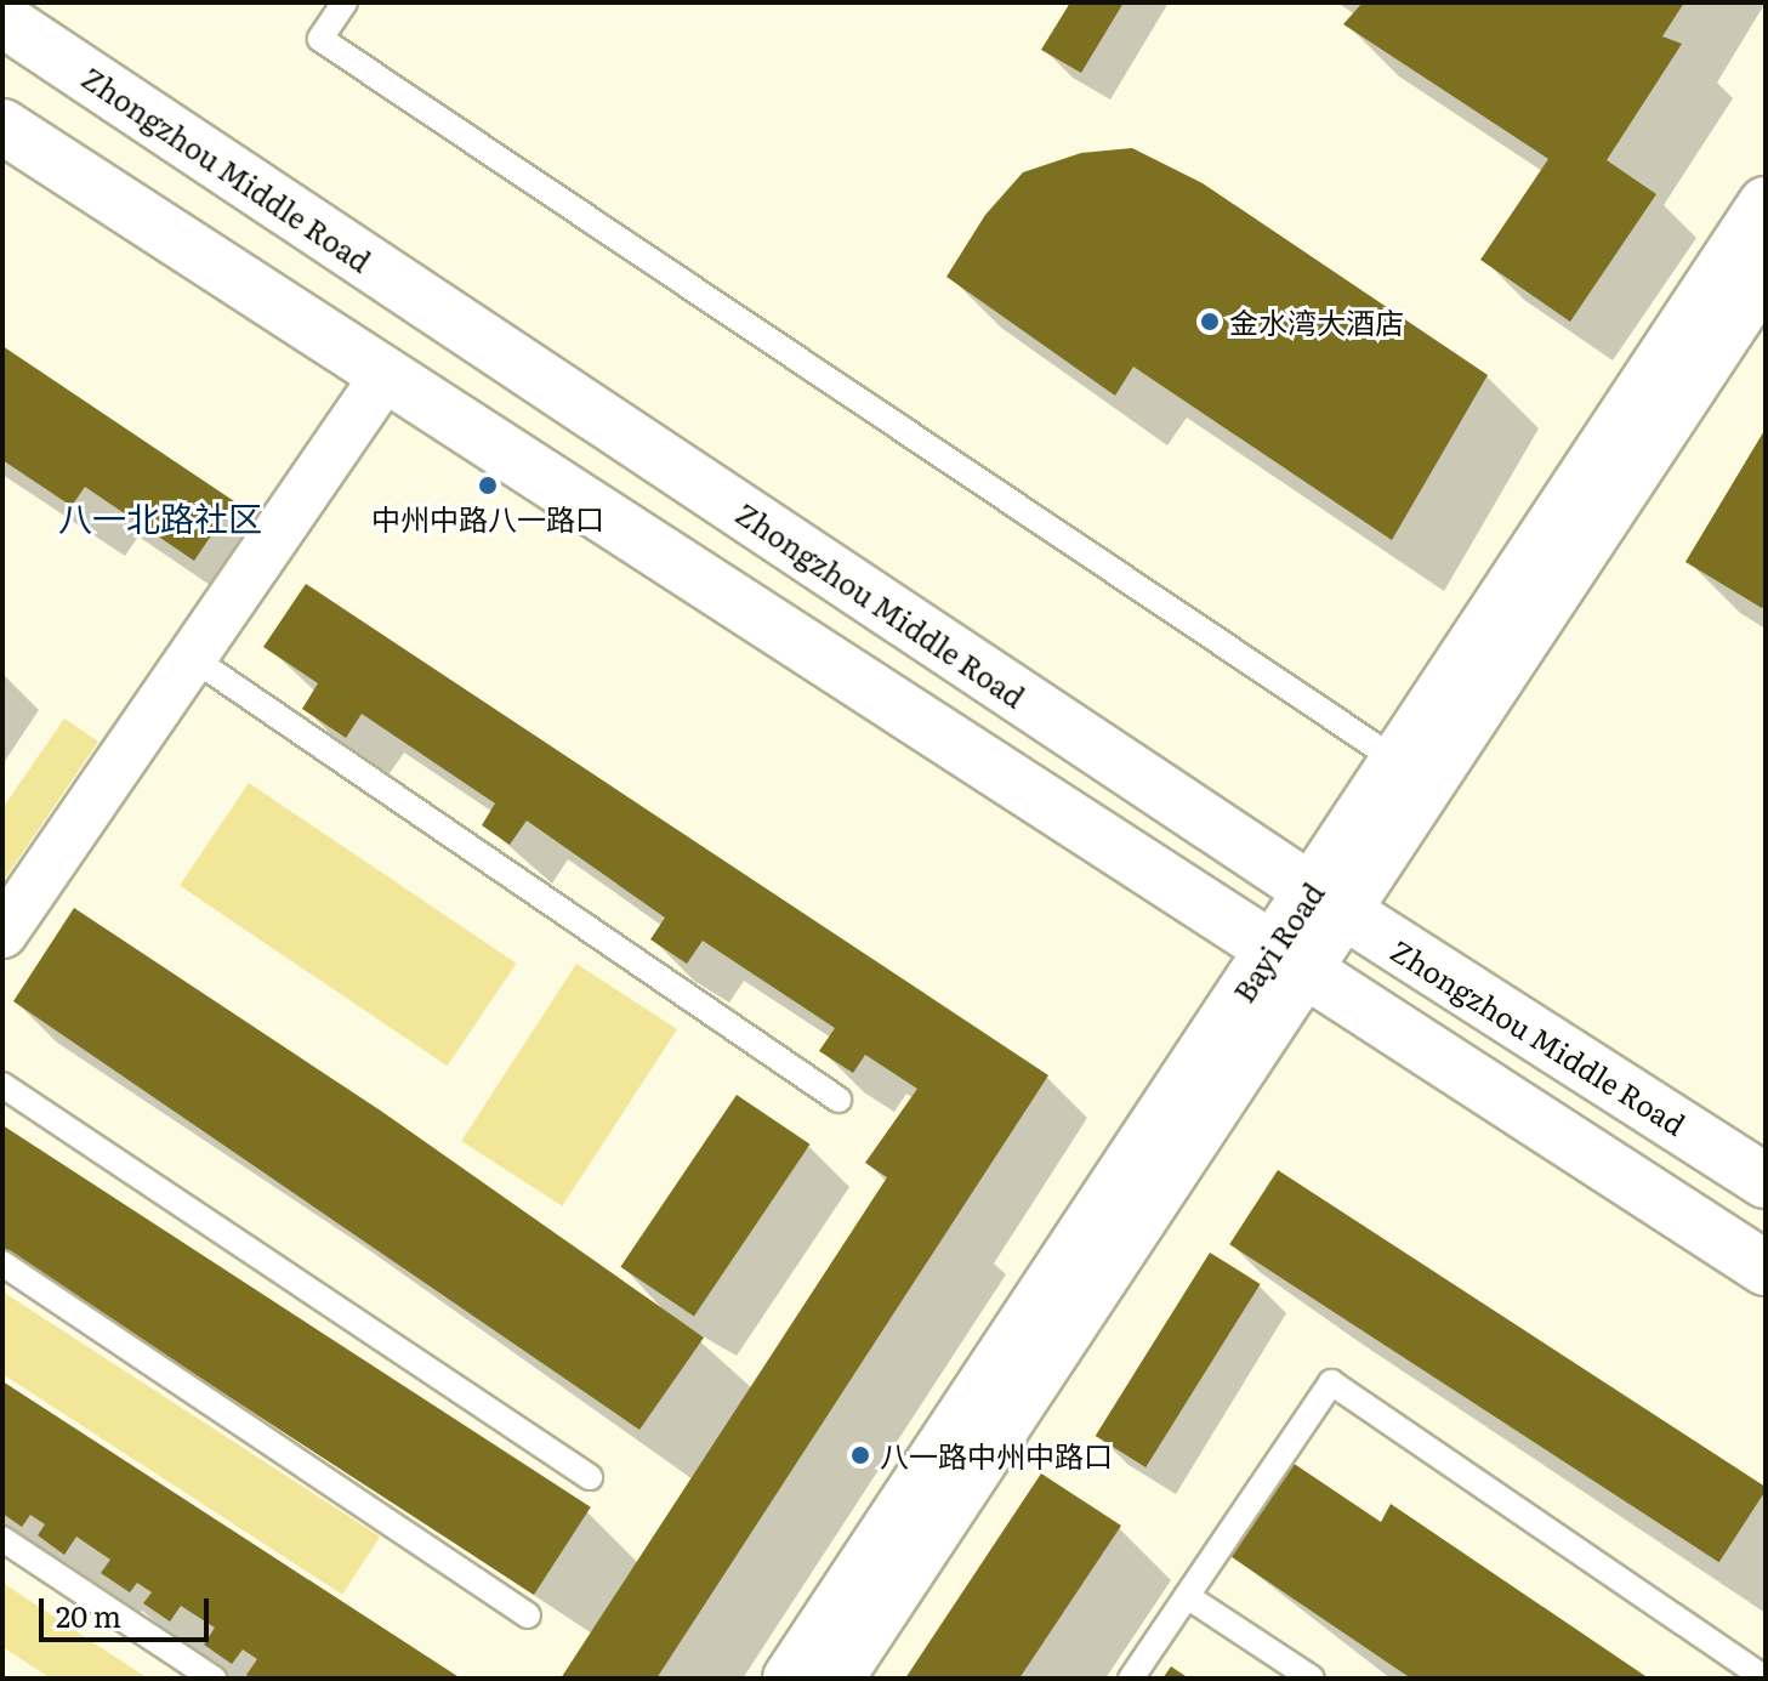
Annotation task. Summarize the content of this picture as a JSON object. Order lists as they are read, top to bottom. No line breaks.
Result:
{"streets":{"main road":["Zhongzhou Middle Road","Bayi Road"]},"crossings":[["Zhongzhou Middle Road","Bayi Road"]],"districts":["八一北路社区"],"places":["金水湾大酒店","中州中路八一路口","八一路中州中路口"],"scale_bar":"20 m"}
